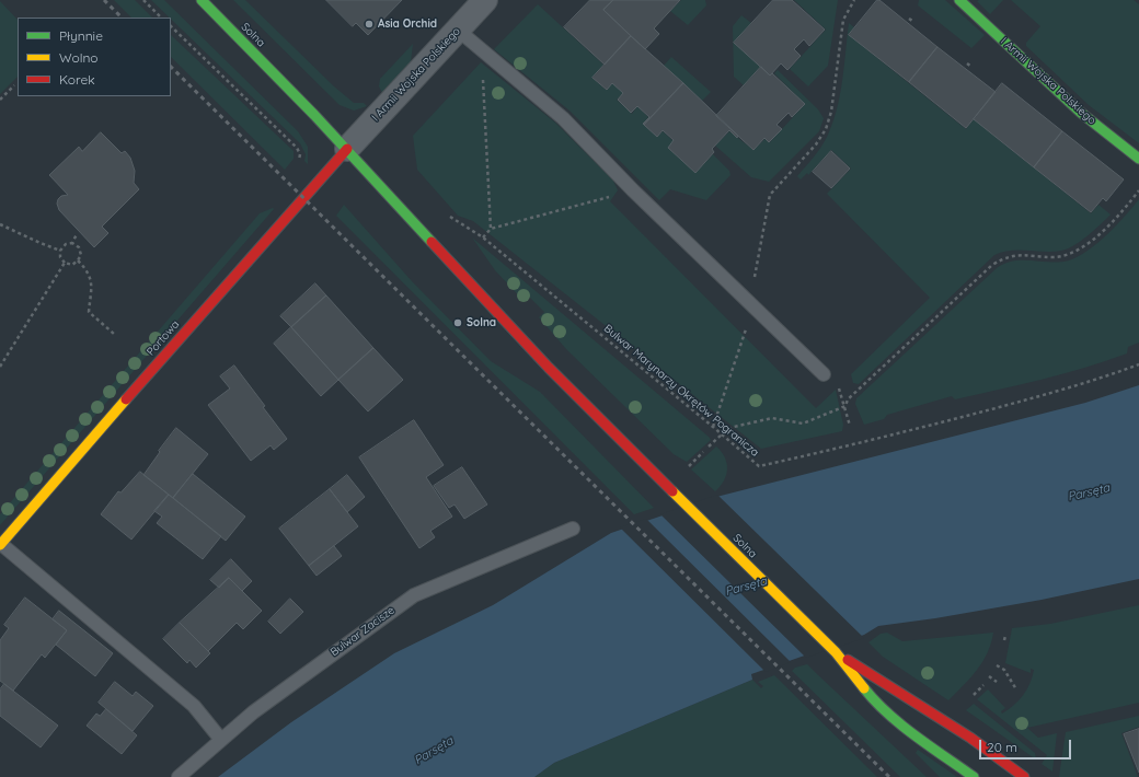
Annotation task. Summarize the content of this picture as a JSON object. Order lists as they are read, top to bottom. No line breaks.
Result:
{"streets":{"street":["Solna","I Armii Wojska Polskiego","Portowa"],"lane":["Bulwar Zacisze"],"path":["Bulwar Marynarzy Okrętów Pogranicza"]},"crossings":[["Solna","I Armii Wojska Polskiego"],["Solna","Portowa"],["I Armii Wojska Polskiego","Portowa"]],"water":["Parsęta"],"places":["Asia Orchid","Solna"],"legend":["Płynnie","Wolno","Korek"],"scale_bar":"20 m"}
